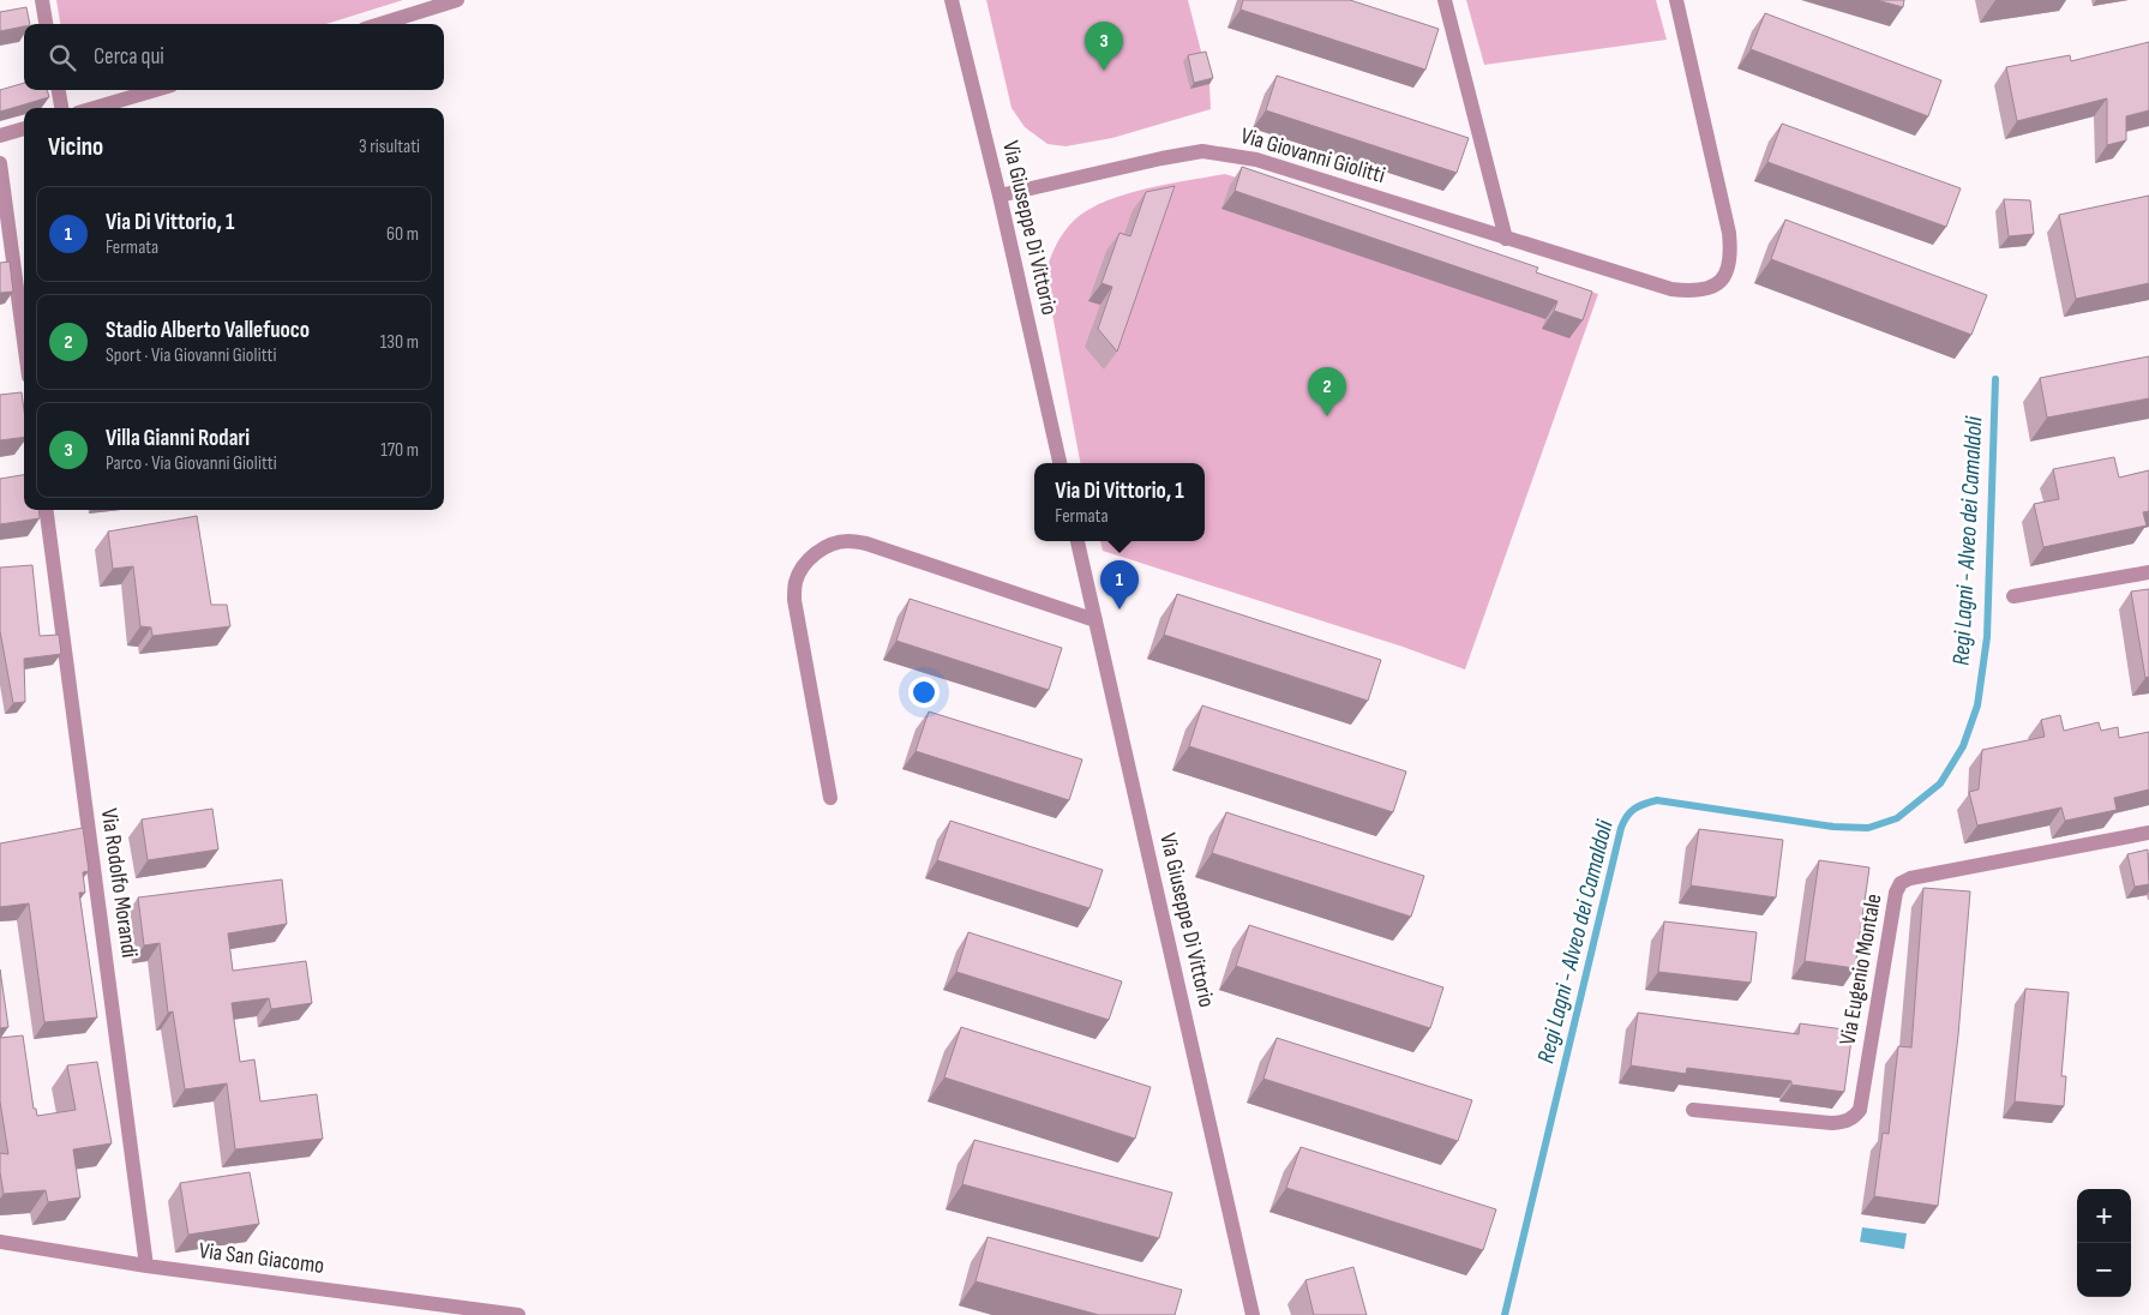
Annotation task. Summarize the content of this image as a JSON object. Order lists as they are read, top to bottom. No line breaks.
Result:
{"streets":{"street":["Via Giovanni Giolitti","Via Giuseppe Di Vittorio","Via Rodolfo Morandi","Via Eugenio Montale","Via San Giacomo"]},"crossings":[["Via Giovanni Giolitti","Via Giuseppe Di Vittorio"],["Via Rodolfo Morandi","Via San Giacomo"]],"water":["Regi Lagni - Alveo dei Camaldoli"],"page":{"pins":["3","2","1"],"search":"Cerca qui","heading":["Vicino","3 risultati"],"list":[{"mark":"1","name":"Via Di Vittorio, 1","note":"Fermata","value":"60 m"},{"mark":"2","name":"Stadio Alberto Vallefuoco","note":"Sport · Via Giovanni Giolitti","value":"130 m"},{"mark":"3","name":"Villa Gianni Rodari","note":"Parco · Via Giovanni Giolitti","value":"170 m"}],"popup":["Via Di Vittorio, 1","Fermata"],"map_buttons":["+","−"]}}
